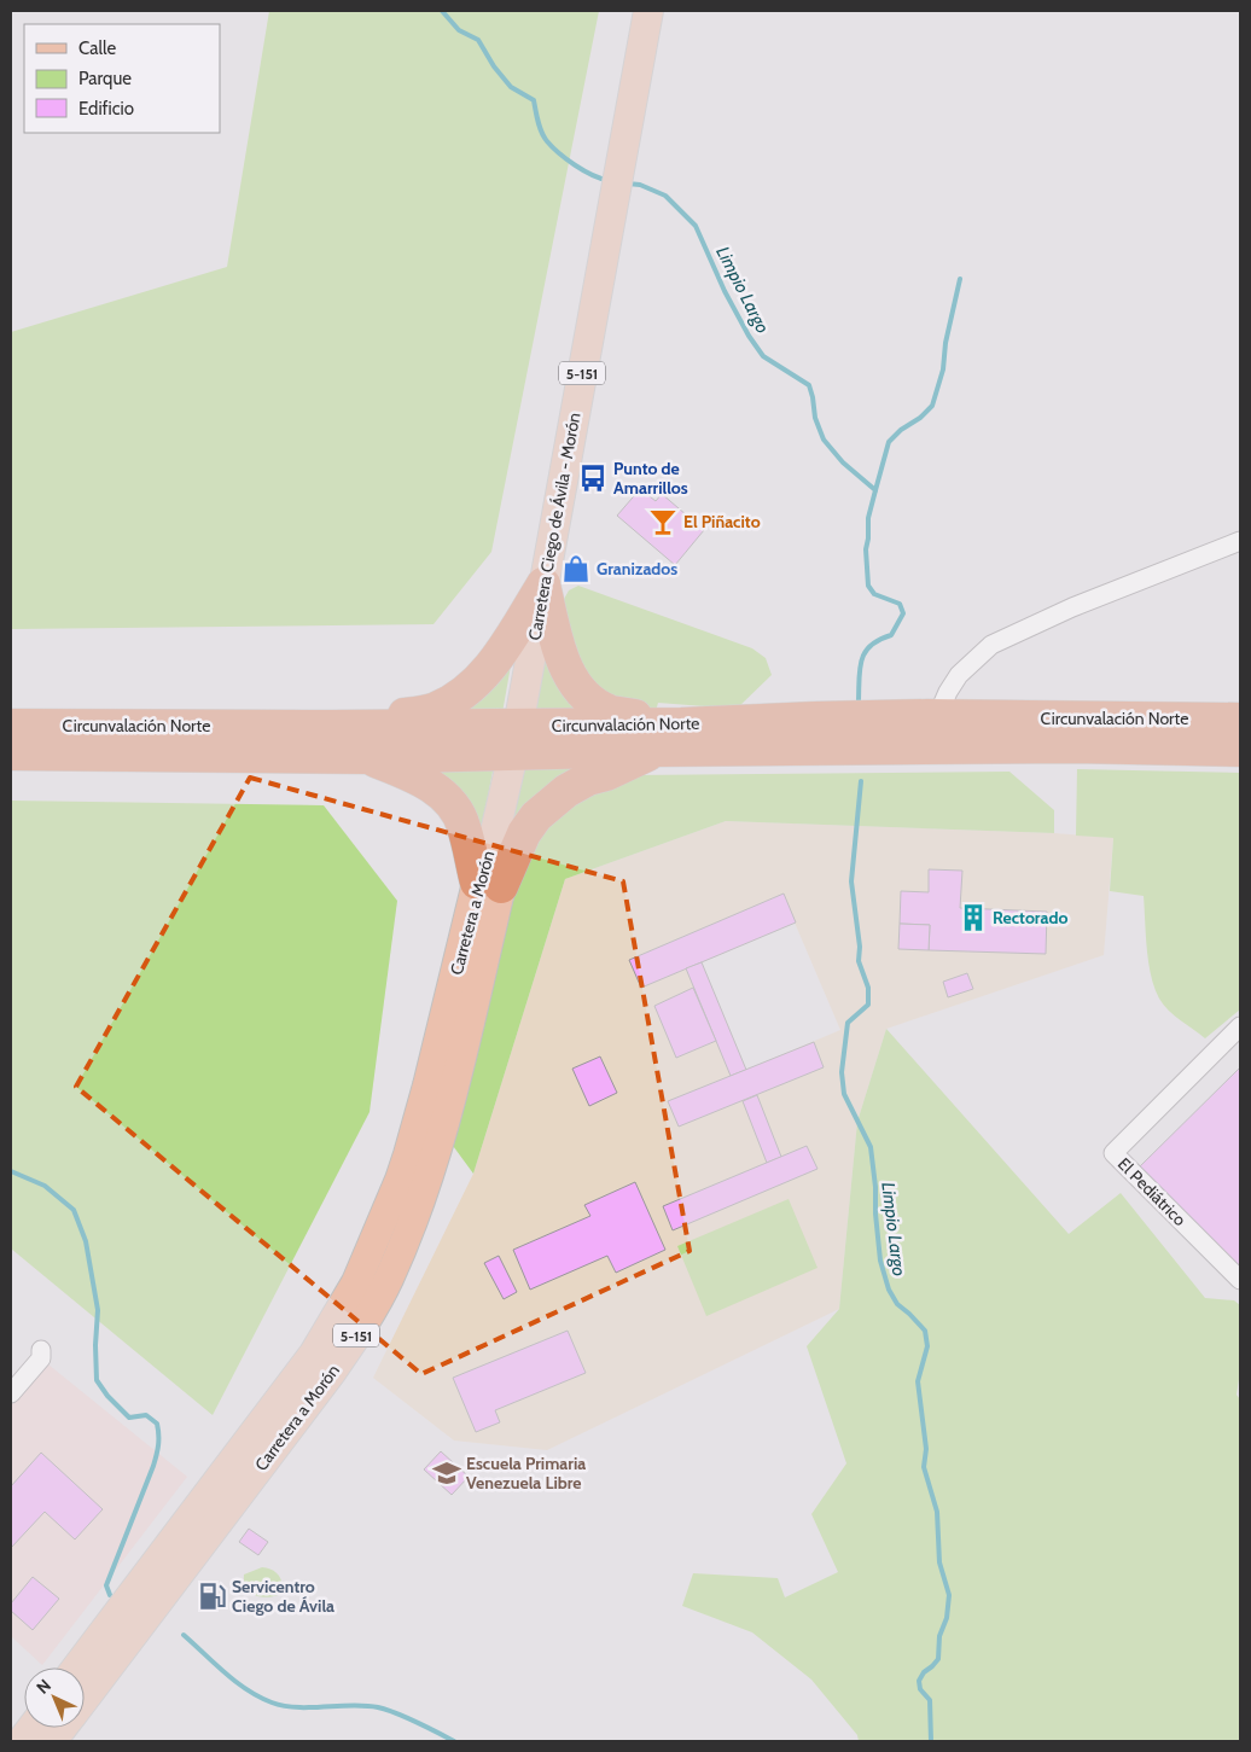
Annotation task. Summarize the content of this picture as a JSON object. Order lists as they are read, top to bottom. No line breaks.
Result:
{"streets":{"highway":["Circunvalación Norte"],"main road":["5-151","Carretera Ciego de Ávila - Morón","Carretera a Morón"],"street":["El Pediátrico"]},"crossings":[["Carretera Ciego de Ávila - Morón","Circunvalación Norte"],["Carretera Ciego de Ávila - Morón","Carretera a Morón"]],"water":["Limpio Largo"],"places":{"bus stop":["Punto de Amarrillos"],"bar":["El Piñacito"],"shop":["Granizados"],"building":["Rectorado"],"school or university":["Escuela Primaria Venezuela Libre"],"fuel station":["Servicentro Ciego de Ávila"]},"legend":["Calle","Parque","Edificio"],"north":"top left"}
